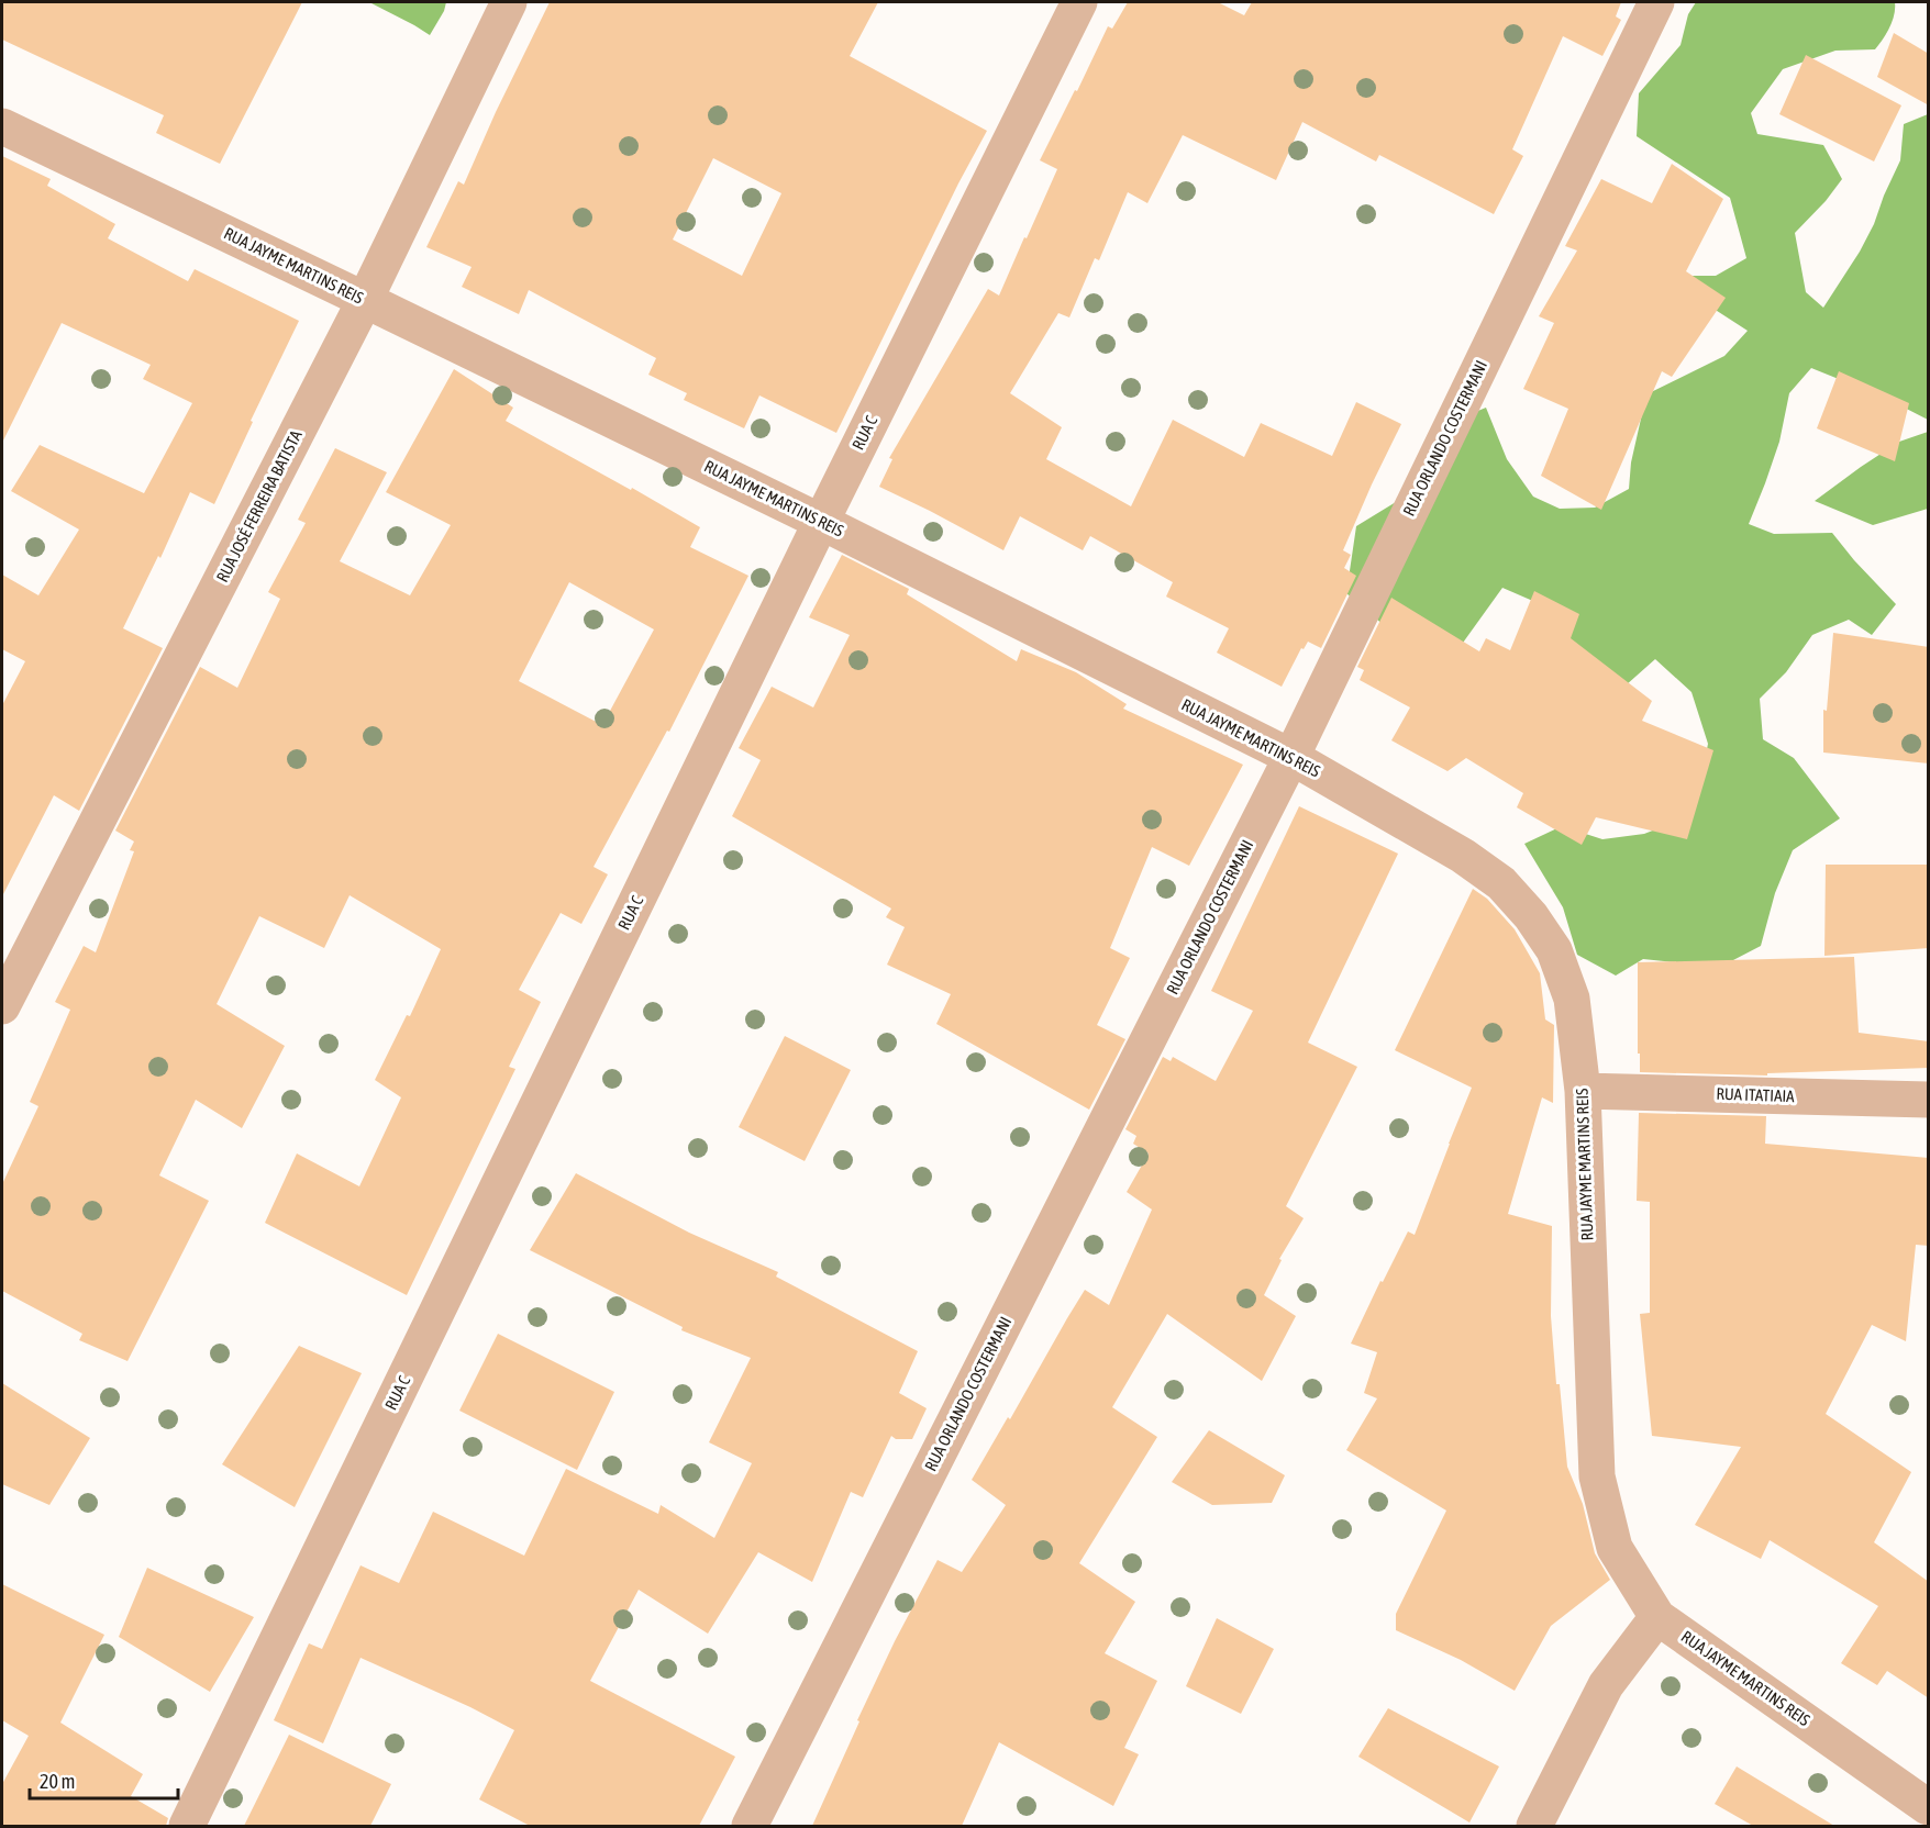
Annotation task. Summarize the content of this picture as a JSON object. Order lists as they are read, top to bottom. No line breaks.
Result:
{"streets":{"street":["RUA JAYME MARTINS REIS","RUA C","RUA ORLANDO COSTERMANI","RUA JOSÉ FERREIRA BATISTA","RUA ITATIAIA"]},"crossings":[["RUA JAYME MARTINS REIS","RUA C"],["RUA JAYME MARTINS REIS","RUA ORLANDO COSTERMANI"],["RUA JAYME MARTINS REIS","RUA JOSÉ FERREIRA BATISTA"],["RUA JAYME MARTINS REIS","RUA ITATIAIA"]],"scale_bar":"20 m"}
